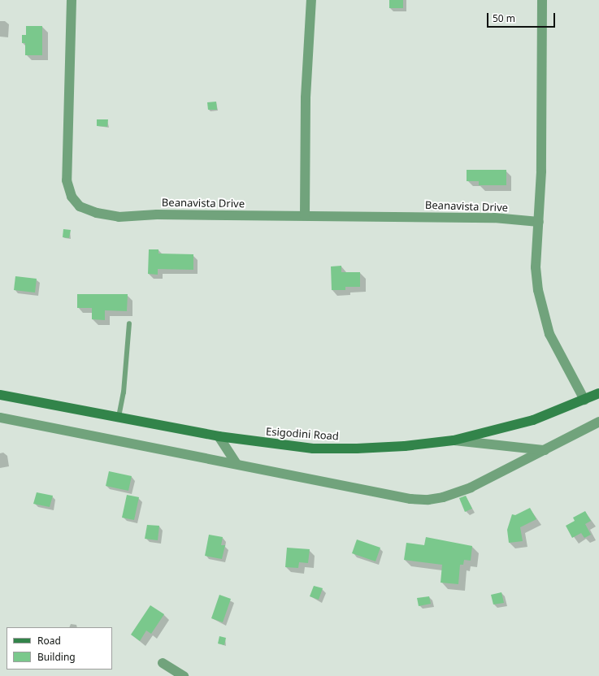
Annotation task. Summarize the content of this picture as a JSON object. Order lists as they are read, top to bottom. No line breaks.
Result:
{"streets":{"main road":["Esigodini Road"],"street":["Beanavista Drive"]},"legend":["Road","Building"],"scale_bar":"50 m"}
